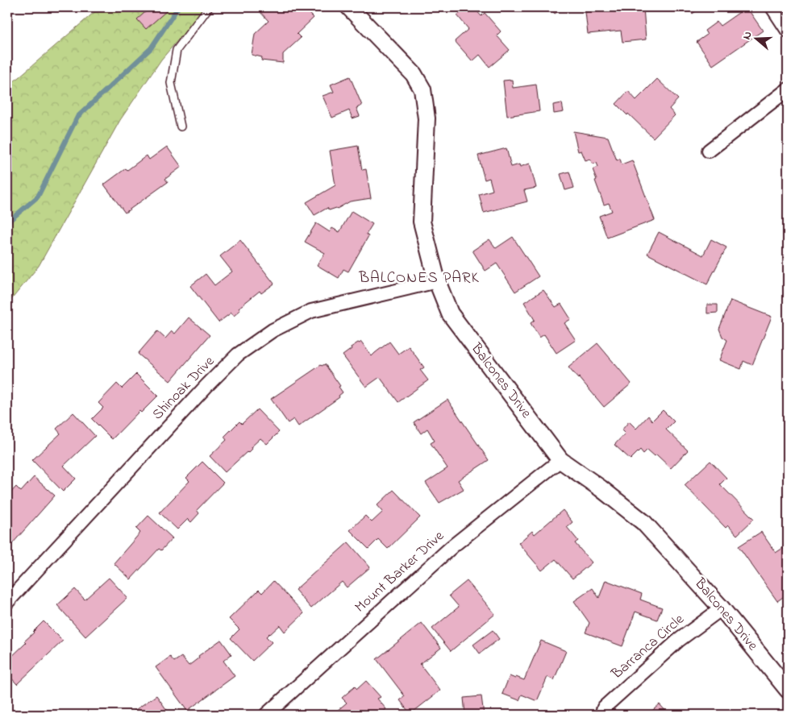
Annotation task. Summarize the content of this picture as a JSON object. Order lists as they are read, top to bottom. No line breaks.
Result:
{"streets":{"street":["Balcones Drive","Shinoak Drive","Mount Barker Drive","Barranca Circle"]},"crossings":[["Balcones Drive","Shinoak Drive"],["Balcones Drive","Mount Barker Drive"],["Balcones Drive","Barranca Circle"]],"districts":["BALCONES PARK"],"north":"left"}
